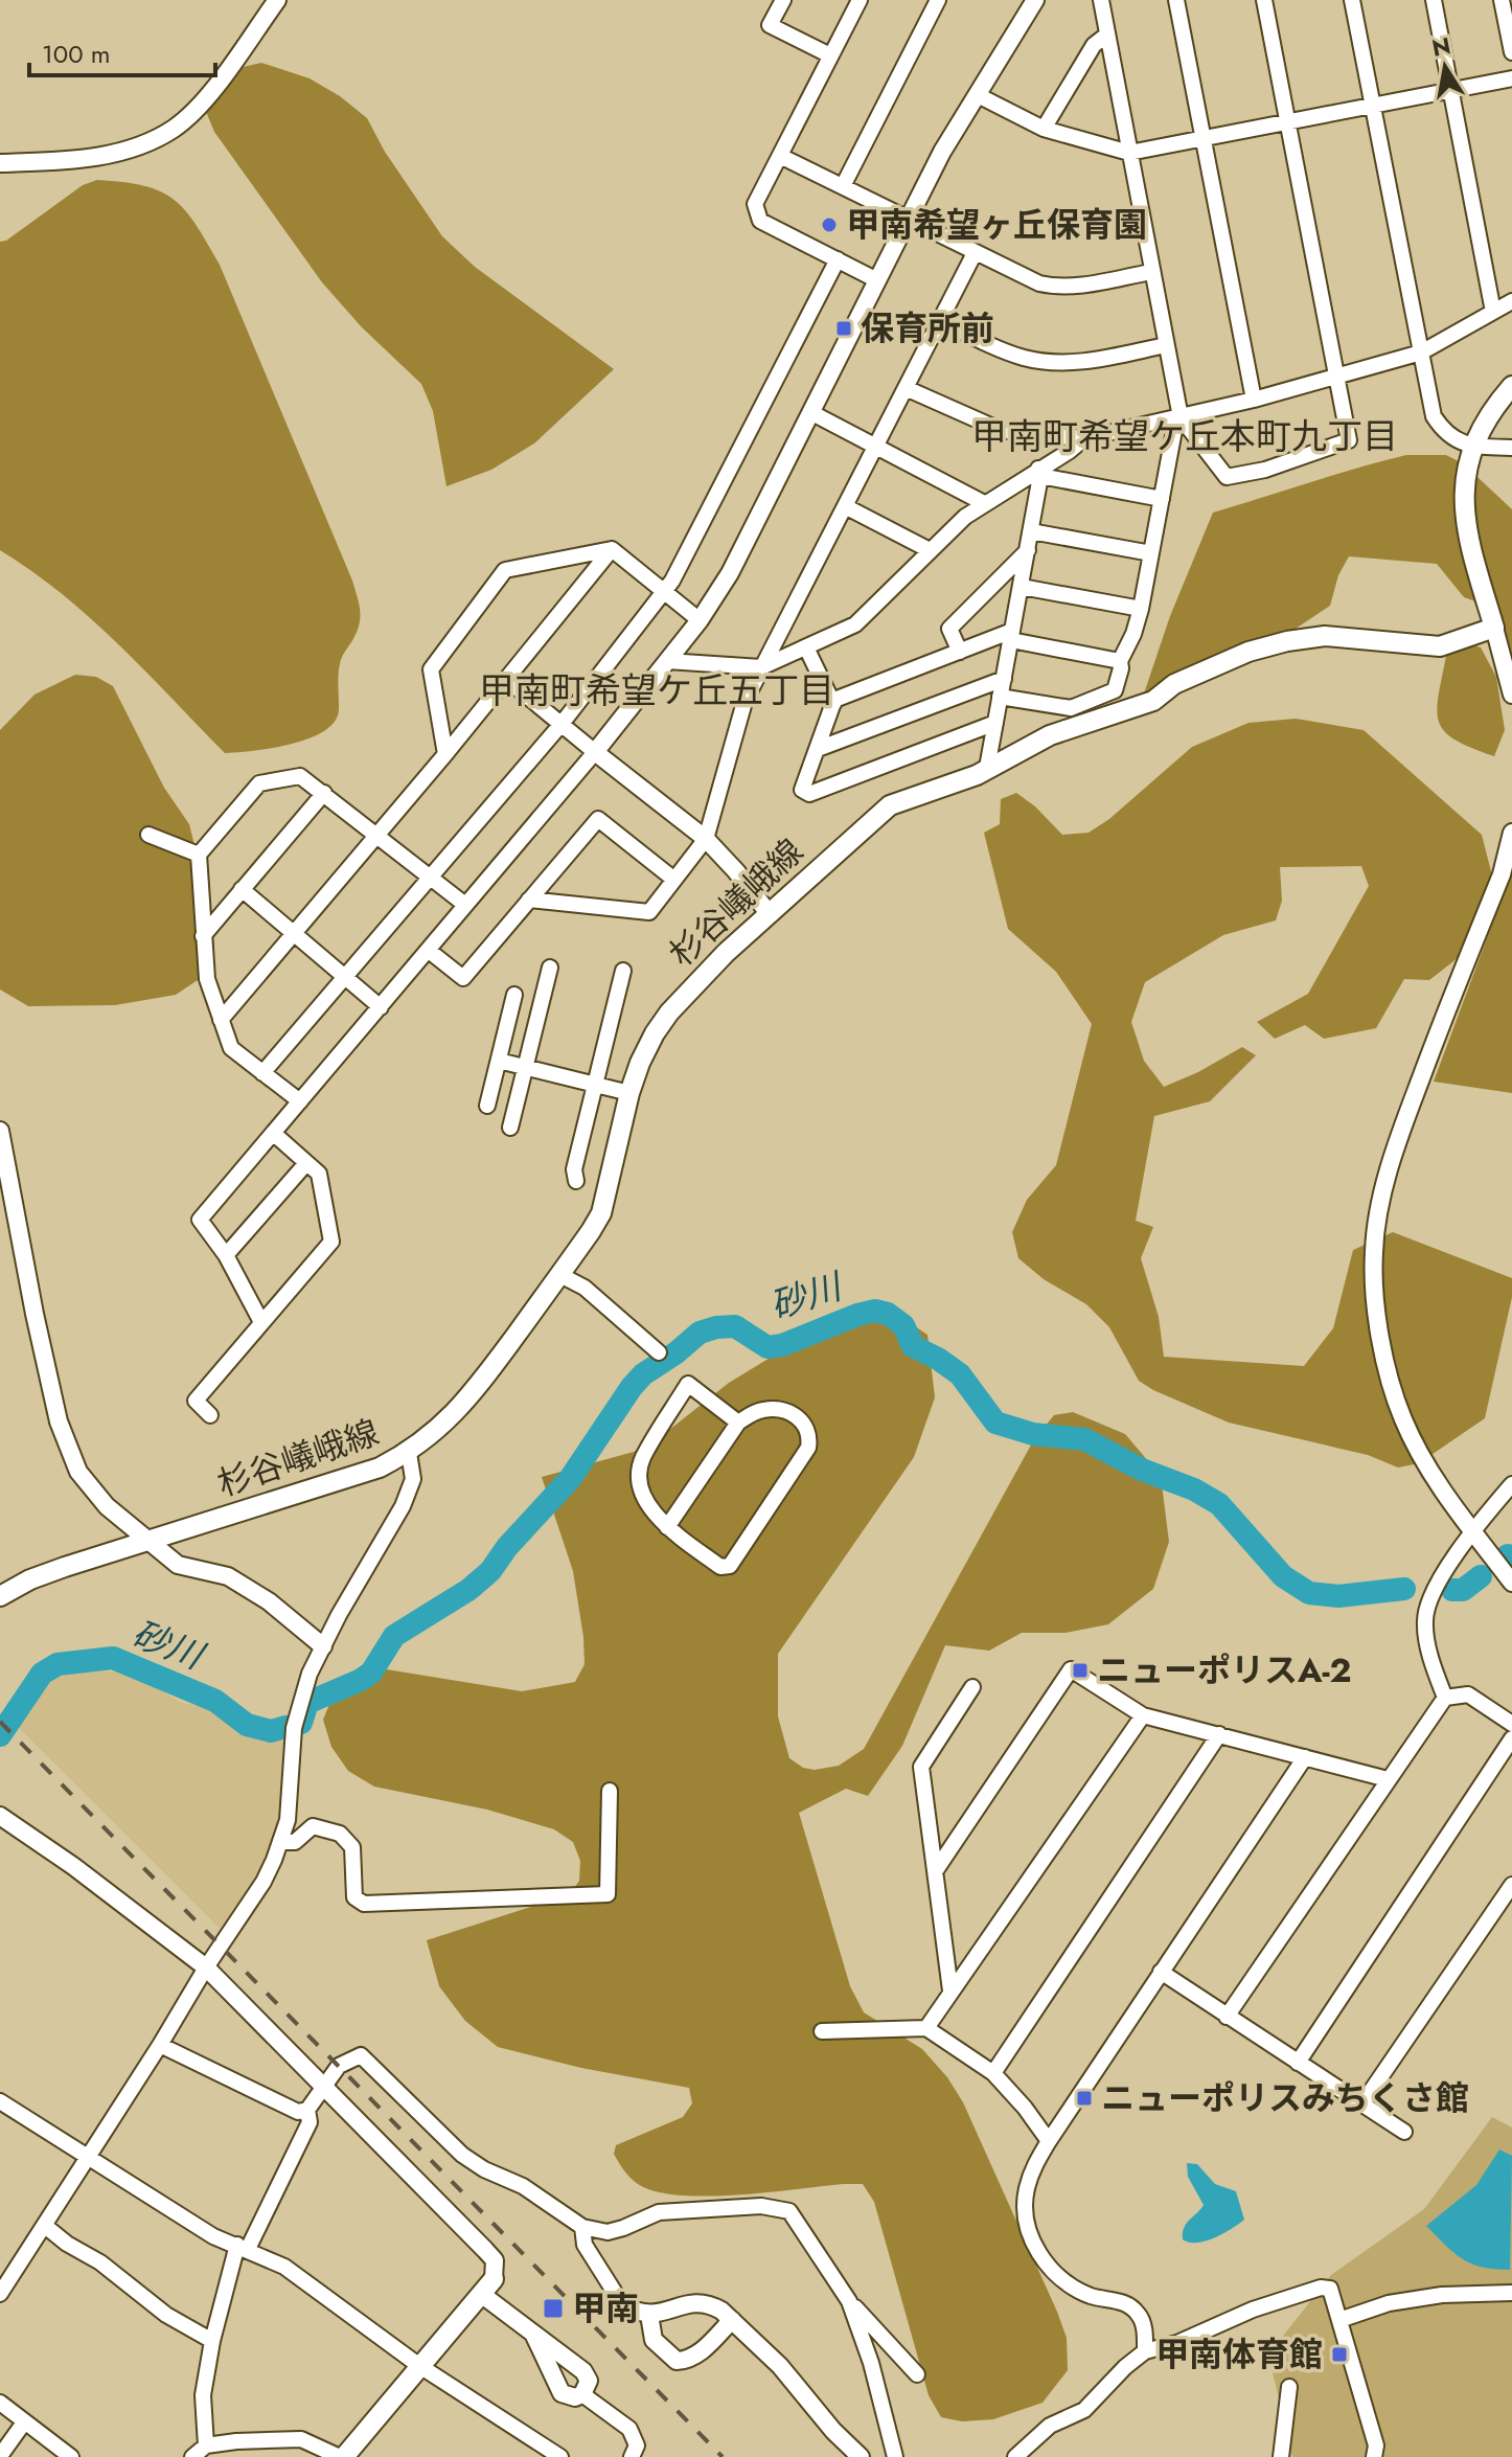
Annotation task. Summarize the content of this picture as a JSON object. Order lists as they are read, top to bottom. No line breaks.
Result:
{"streets":{"main road":["杉谷嶬峨線"]},"districts":["甲南町希望ケ丘本町九丁目","甲南町希望ケ丘五丁目"],"water":["砂川"],"places":{"other":["甲南希望ヶ丘保育園"],"transit":["保育所前","ニューポリスA-2","ニューポリスみちくさ館","甲南","甲南体育館"]},"scale_bar":"100 m","north":"top"}
